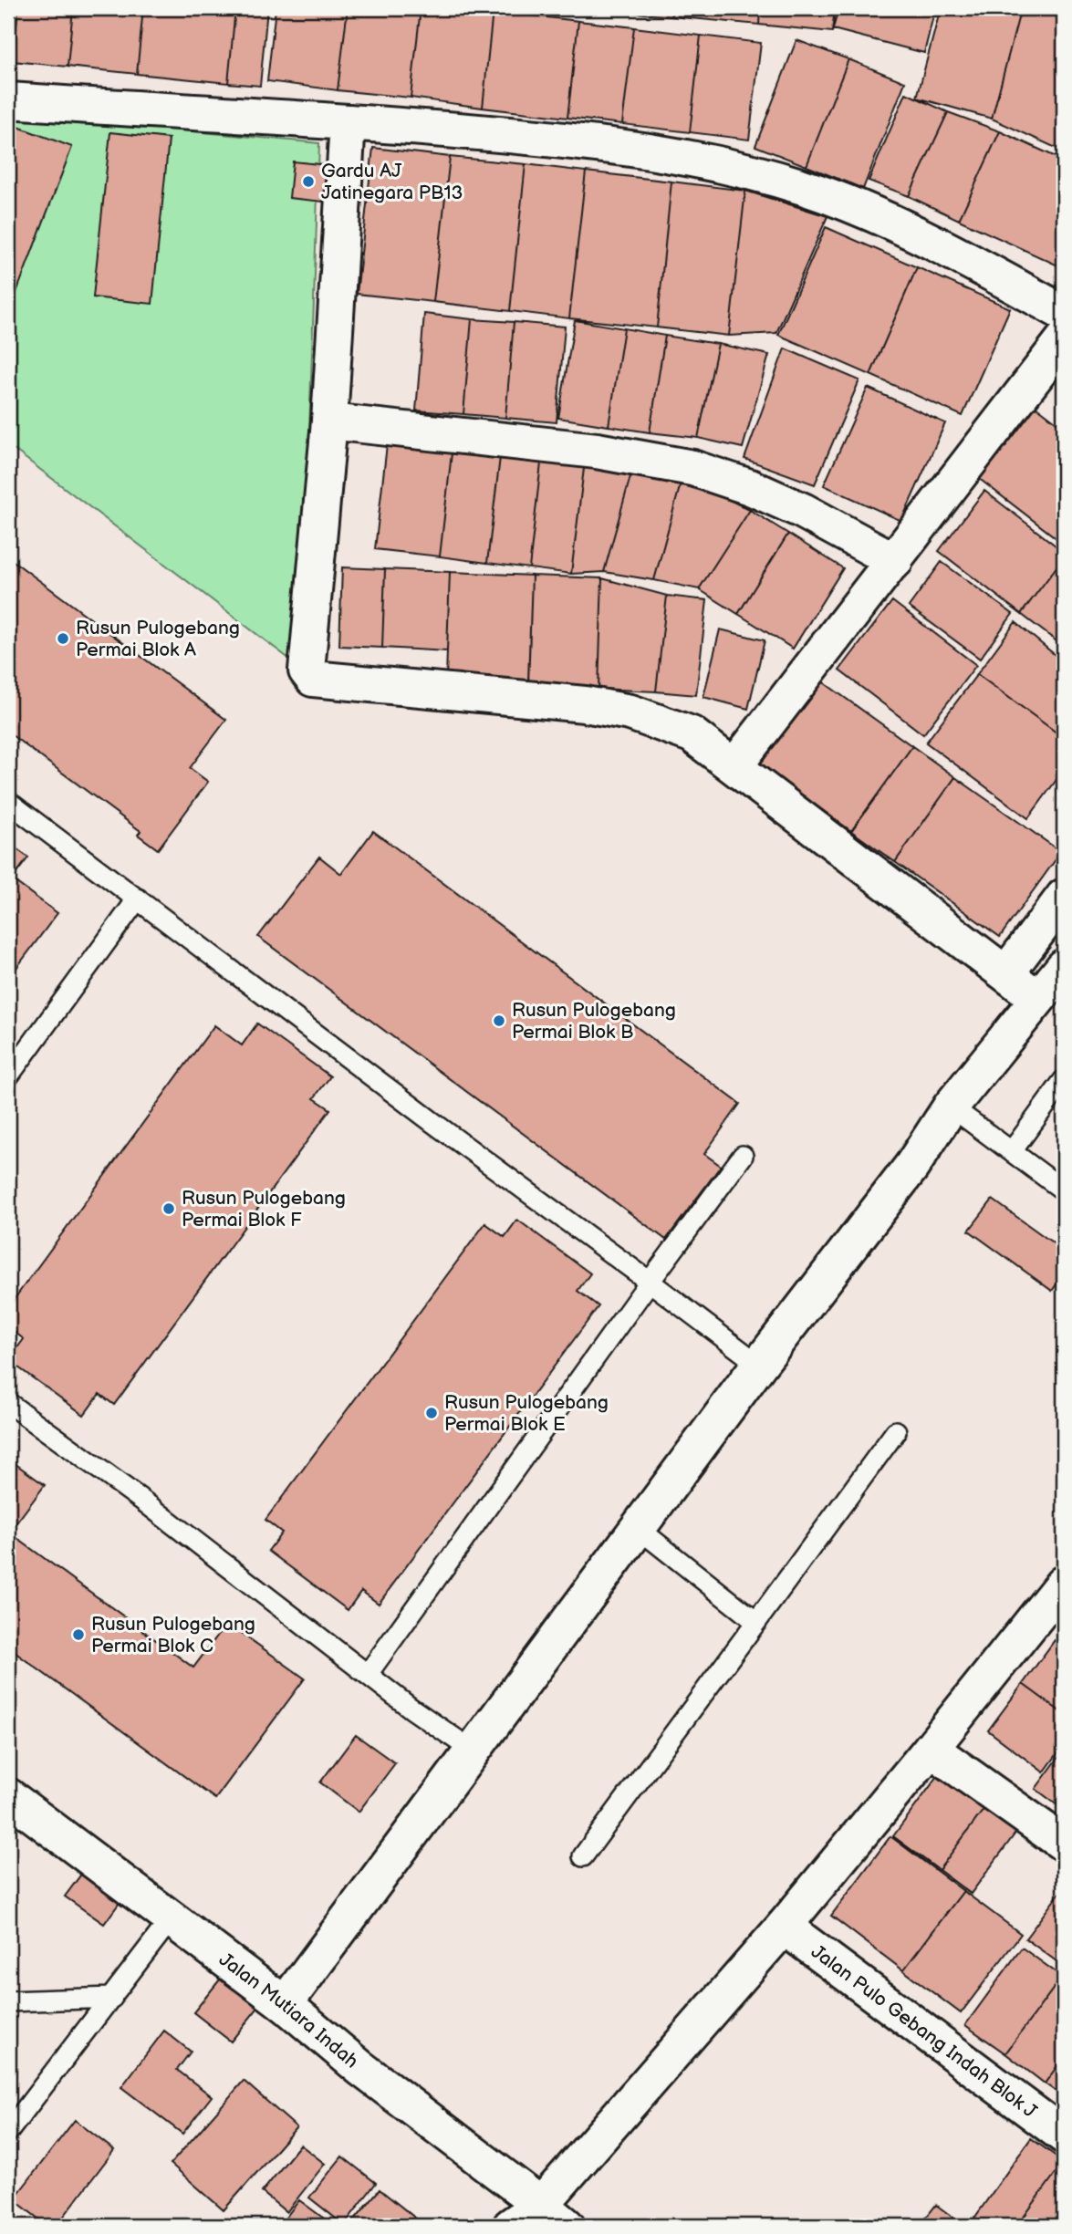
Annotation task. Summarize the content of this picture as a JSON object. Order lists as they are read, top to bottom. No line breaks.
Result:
{"streets":{"street":["Jalan Mutiara Indah","Jalan Pulo Gebang Indah Blok J"]},"places":["Gardu AJ Jatinegara PB13","Rusun Pulogebang Permai Blok A","Rusun Pulogebang Permai Blok B","Rusun Pulogebang Permai Blok F","Rusun Pulogebang Permai Blok E","Rusun Pulogebang Permai Blok C"]}
